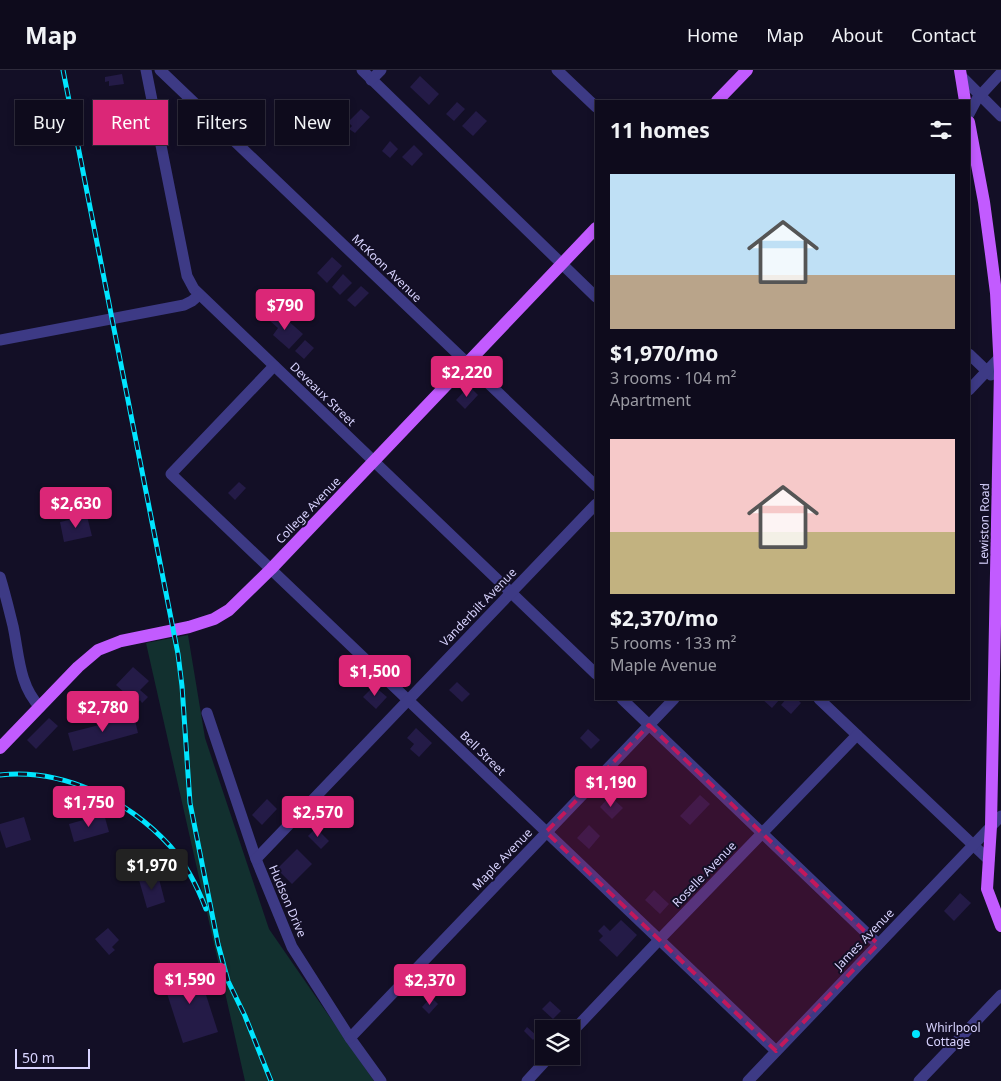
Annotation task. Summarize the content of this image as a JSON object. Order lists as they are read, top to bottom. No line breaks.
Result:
{"streets":{"main road":["College Avenue","Lewiston Road"],"street":["McKoon Avenue","Deveaux Street","Vanderbilt Avenue","Bell Street","Maple Avenue","Roselle Avenue","Hudson Drive","James Avenue"]},"crossings":[["McKoon Avenue","College Avenue"],["Deveaux Street","College Avenue"],["Deveaux Street","Vanderbilt Avenue"],["Deveaux Street","Bell Street"],["College Avenue","Bell Street"],["Lewiston Road","James Avenue"],["Vanderbilt Avenue","Bell Street"],["Vanderbilt Avenue","Hudson Drive"],["Bell Street","Maple Avenue"],["Bell Street","Roselle Avenue"],["Bell Street","James Avenue"],["Maple Avenue","Hudson Drive"]],"places":["Whirlpool Cottage"],"scale_bar":"50 m","page":{"header":"Map","nav":["Home","Map","About","Contact"],"chip":["Buy","Rent","Filters","New"],"heading":"11 homes","list":[{"name":"$1,970/mo","note":"3 rooms · 104 m² · Apartment"},{"name":"$2,370/mo","note":"5 rooms · 133 m² · Maple Avenue"}],"price":["$790","$2,220","$2,630","$1,500","$2,780","$1,190","$1,750","$2,570","$1,970","$1,590","$2,370"],"scale":"50 m"}}
